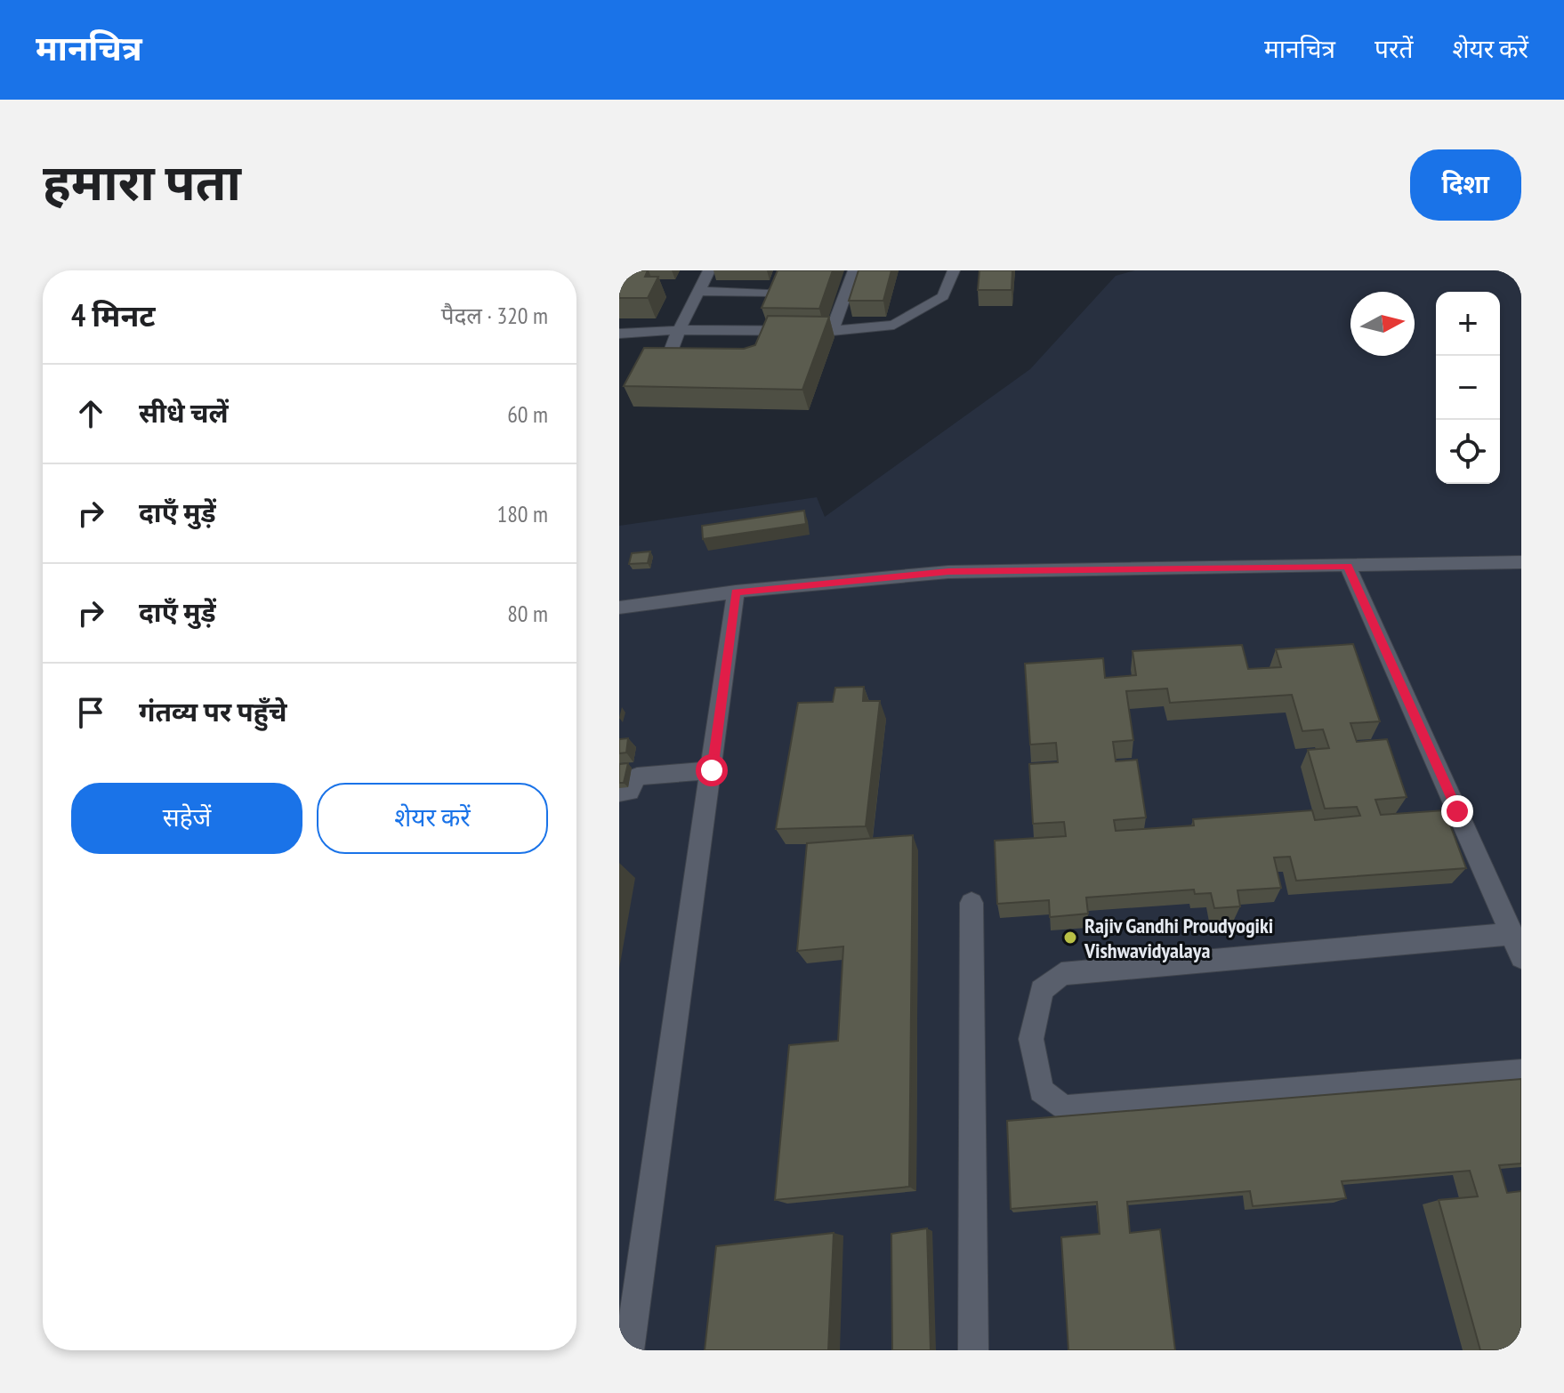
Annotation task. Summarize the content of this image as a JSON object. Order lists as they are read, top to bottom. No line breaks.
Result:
{"places":["Rajiv Gandhi Proudyogiki Vishwavidyalaya"],"north":"right","page":{"header":"मानचित्र","nav":["मानचित्र","परतें","शेयर करें"],"title":"हमारा पता","buttons":["दिशा",["सहेजें","शेयर करें"]],"heading":["4 मिनट","पैदल · 320 m"],"map_buttons":["+","−"],"list":[["सीधे चलें","60 m"],["दाएँ मुड़ें","180 m"],["दाएँ मुड़ें","80 m"],"गंतव्य पर पहुँचे"]}}
